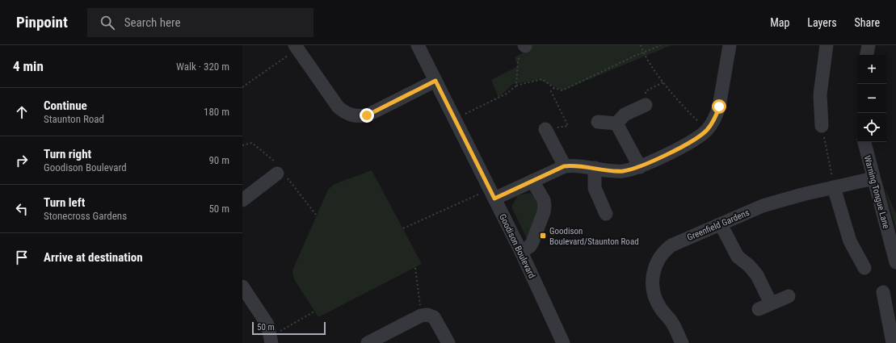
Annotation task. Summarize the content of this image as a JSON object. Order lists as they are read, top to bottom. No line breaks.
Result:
{"streets":{"street":["Warning Tongue Lane","Greenfield Gardens","Goodison Boulevard"]},"crossings":[["Warning Tongue Lane","Greenfield Gardens"]],"places":{"transit":["Goodison Boulevard/Staunton Road"]},"scale_bar":"50 m","page":{"header":"Pinpoint","search":"Search here","nav":["Map","Layers","Share"],"heading":["4 min","Walk · 320 m"],"map_buttons":["+","−"],"list":[["Continue","Staunton Road","180 m"],["Turn right","Goodison Boulevard","90 m"],["Turn left","Stonecross Gardens","50 m"],"Arrive at destination"],"scale":"50 m"}}
